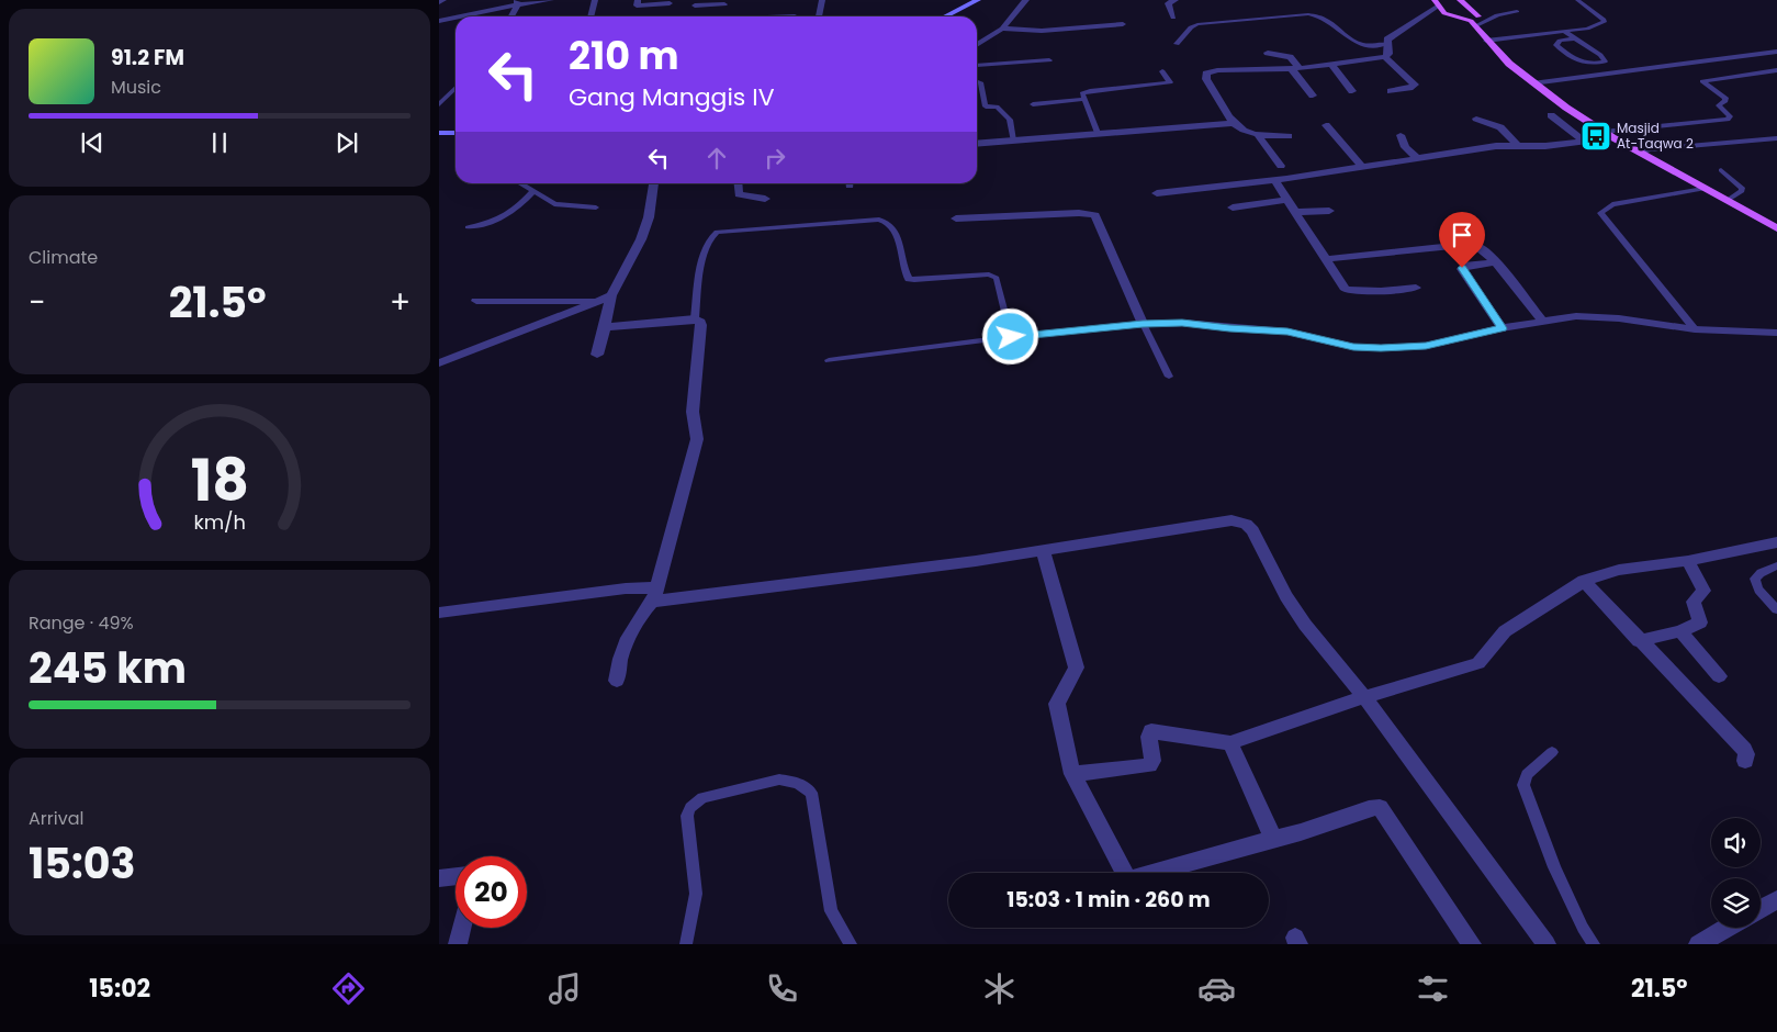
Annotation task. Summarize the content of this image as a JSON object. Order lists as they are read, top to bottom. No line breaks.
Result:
{"places":{"bus stop":["Masjid At-Taqwa 2"]},"page":{"turn":["210 m","Gang Manggis IV"],"song":["91.2 FM","Music"],"tile":["Climate",["Range · 49%","245 km"],["Arrival","15:03"]],"heat":["−","21.5°","+"],"limit":"20","trip":"15:03 · 1 min · 260 m","tabs":["15:02","21.5°"],"gauge":["18","km/h"]}}
